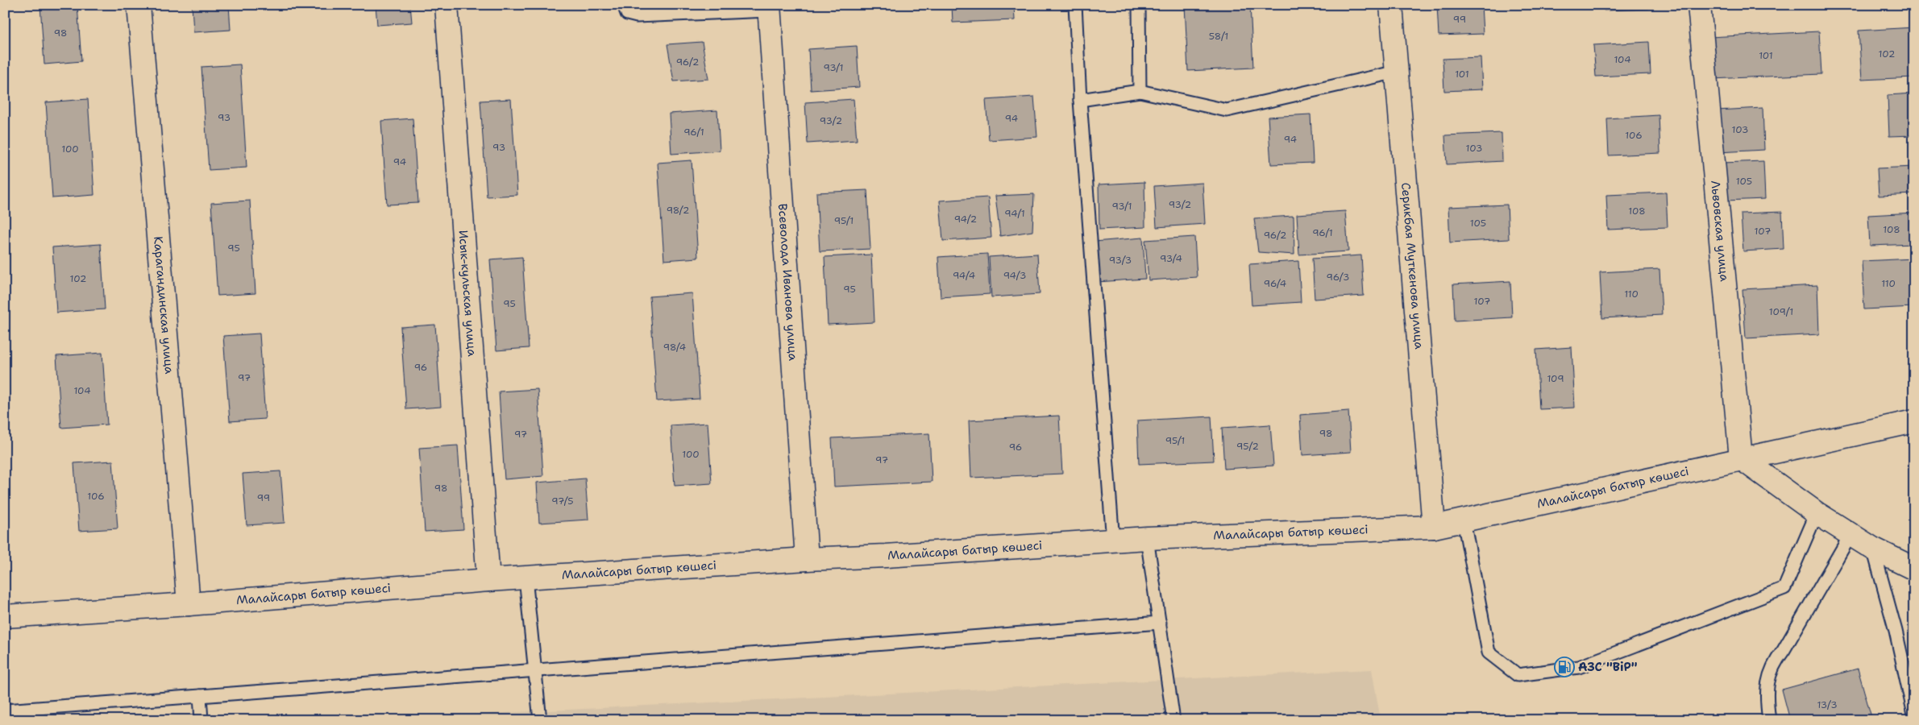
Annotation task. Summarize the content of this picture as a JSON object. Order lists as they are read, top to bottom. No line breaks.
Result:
{"streets":{"street":["Львовская улица","Серикбая Муткенова улица","Всеволода Иванова улица","Исык-кульская улица","Карагандинская улица","Малайсары батыр көшесі"]},"crossings":[["Львовская улица","Малайсары батыр көшесі"],["Серикбая Муткенова улица","Малайсары батыр көшесі"],["Всеволода Иванова улица","Малайсары батыр көшесі"],["Исык-кульская улица","Малайсары батыр көшесі"],["Карагандинская улица","Малайсары батыр көшесі"]],"places":{"fuel station":["АЗС \"BiP\""]},"house_numbers":["99","98","58/1","102","101","104","96/2","93/1","101","93","94","93/2","103","96/1","106","94","93","103","100","94","105","93/2","93/1","98/2","108","94/1","94/2","95/1","105","108","107","96/1","96/2","95","93/4","93/3","94/4","94/3","96/3","102","96/4","110","95","110","107","95","109/1","98/4","96","97","109","104","98","97","95/1","95/2","96","100","97","98","106","99","97/5","13/3"]}
